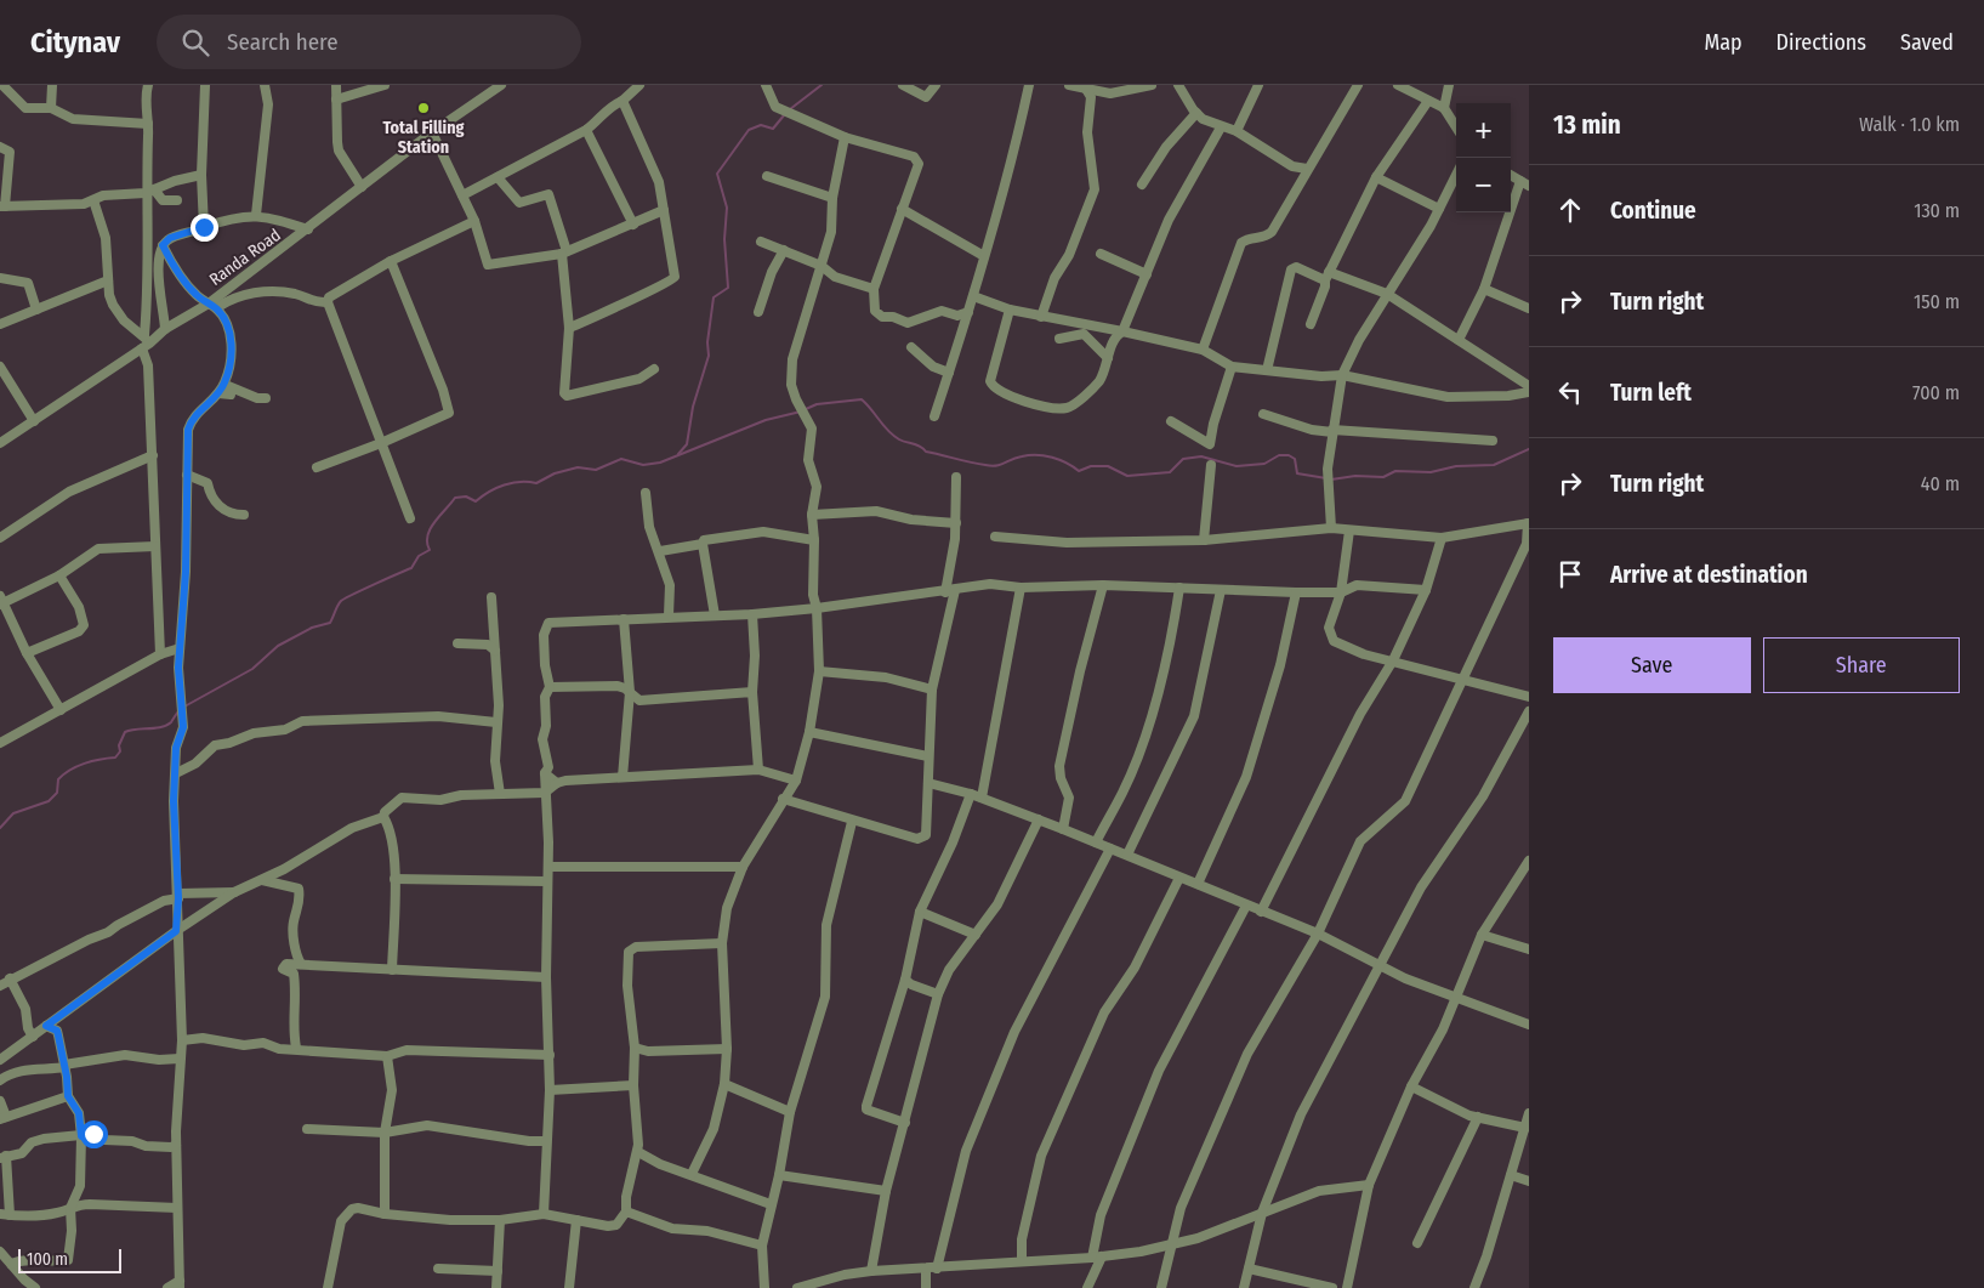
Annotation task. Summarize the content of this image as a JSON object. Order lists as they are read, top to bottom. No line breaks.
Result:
{"streets":{"street":["Randa Road"]},"places":["Total Filling Station"],"scale_bar":"100 m","page":{"header":"Citynav","search":"Search here","nav":["Map","Directions","Saved"],"heading":["13 min","Walk · 1.0 km"],"map_buttons":["+","−"],"list":[["Continue","130 m"],["Turn right","150 m"],["Turn left","700 m"],["Turn right","40 m"],"Arrive at destination"],"buttons":["Save","Share"],"scale":"100 m"}}
